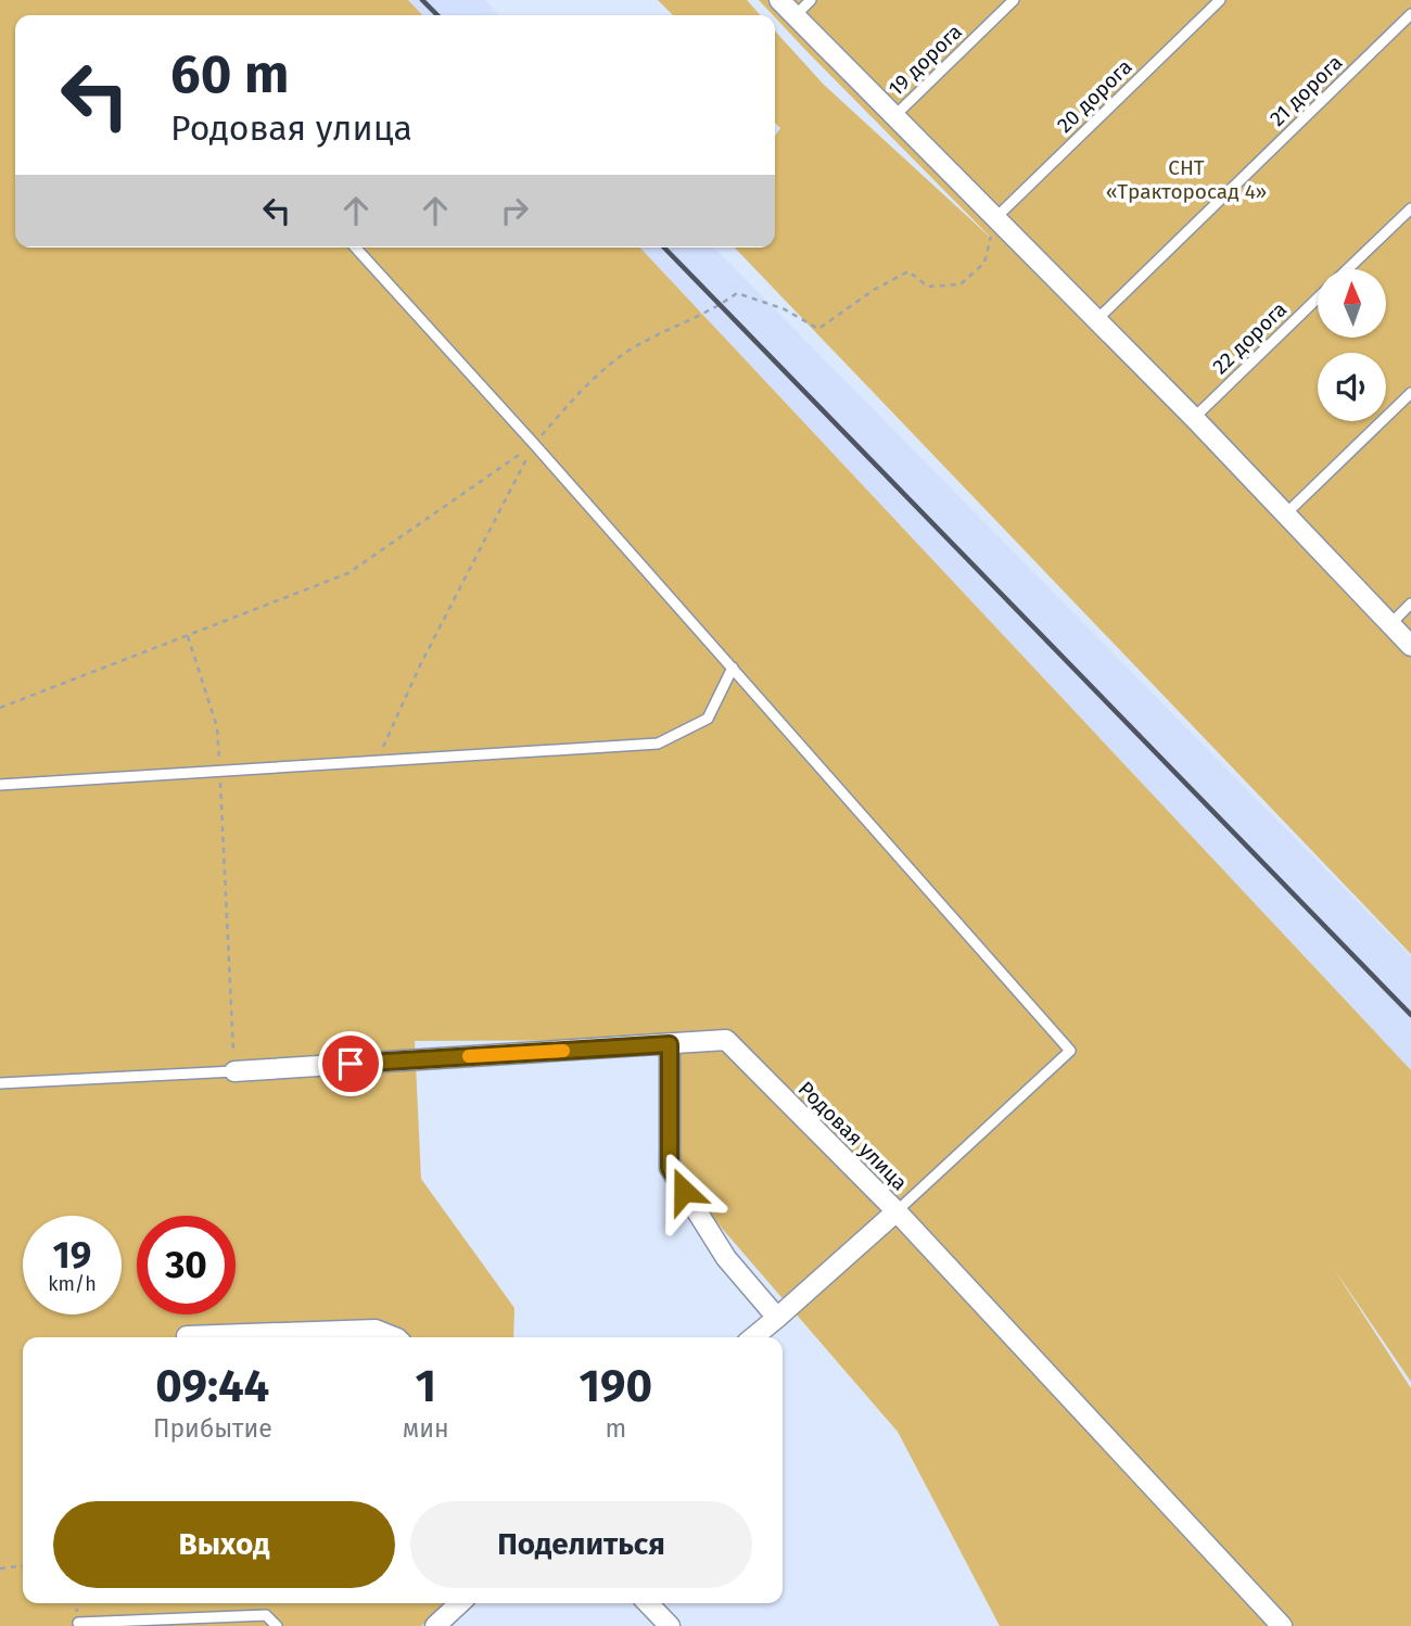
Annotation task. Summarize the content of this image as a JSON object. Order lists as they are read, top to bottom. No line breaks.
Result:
{"streets":{"street":["Родовая улица"],"lane":["19 дорога","21 дорога","20 дорога","22 дорога"]},"parks":["СНТ «Тракторосад 4»"],"north":"top","page":{"turn":["60 m","Родовая улица"],"speed":"19 km/h","limit":"30","eta":["09:44","Прибытие","1","мин","190","m"],"buttons":["Выход","Поделиться"]}}
